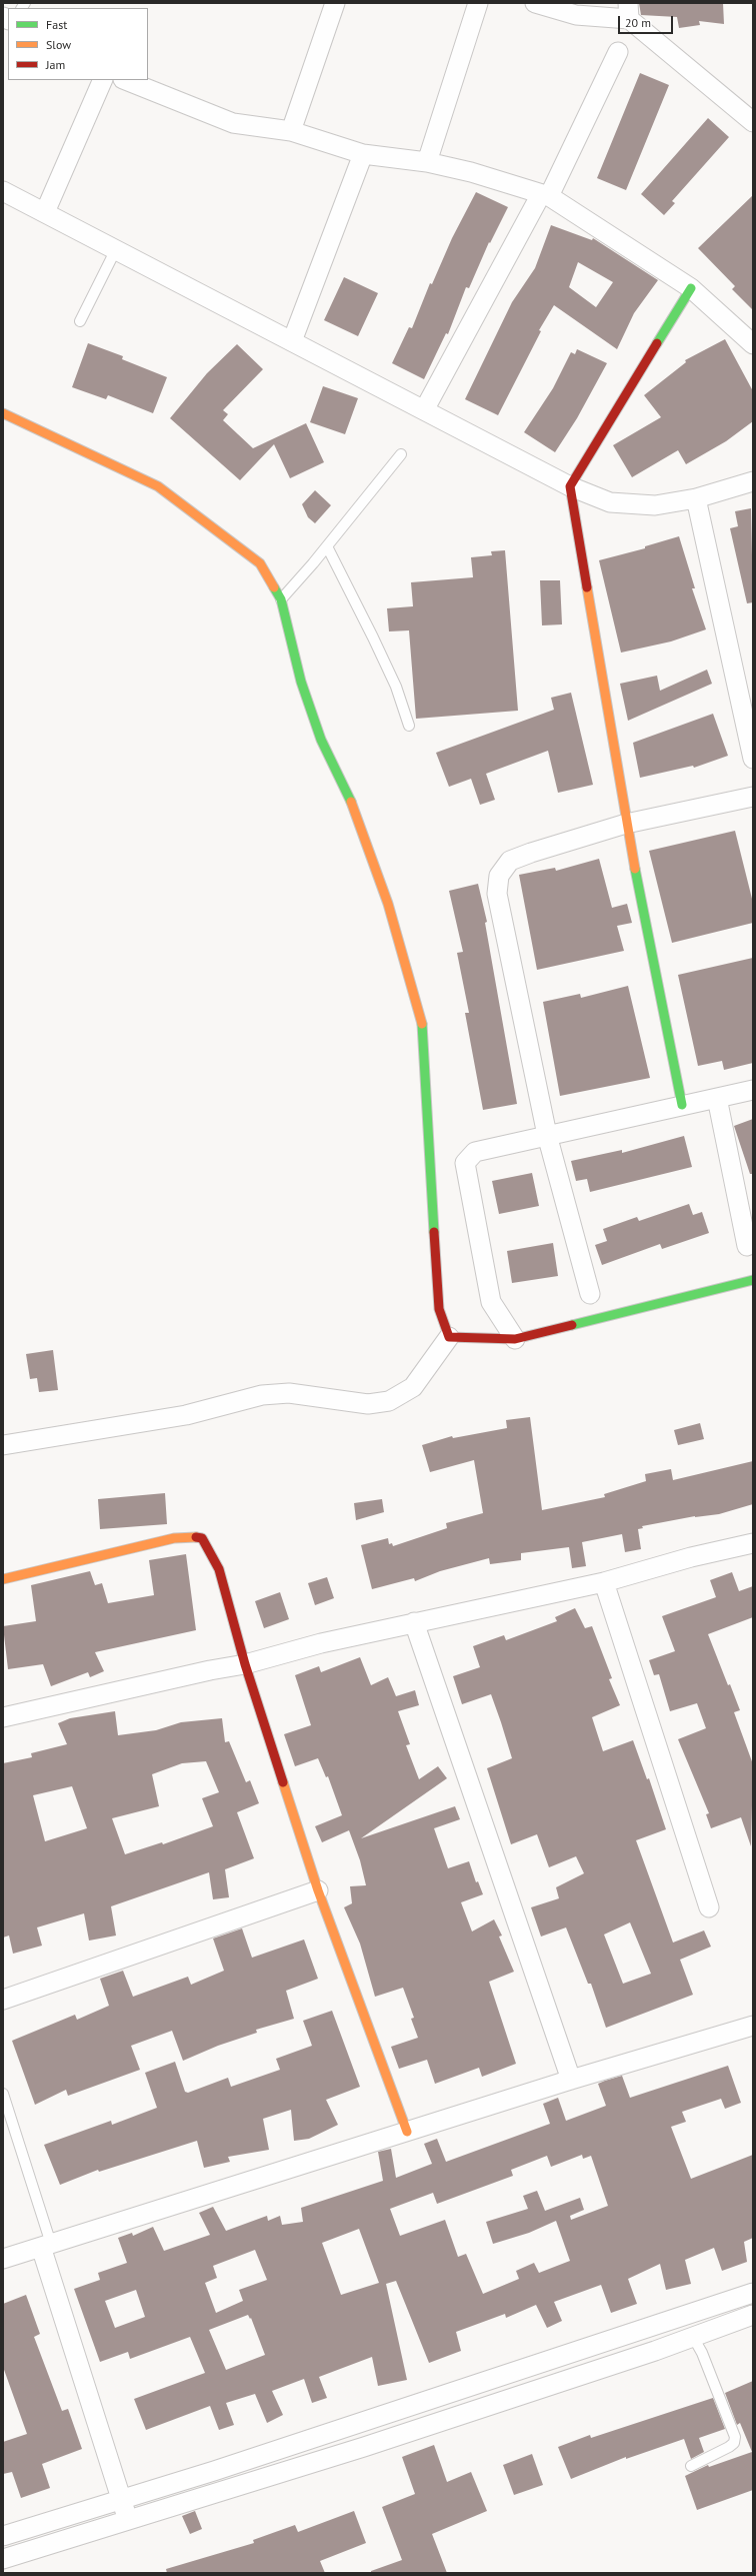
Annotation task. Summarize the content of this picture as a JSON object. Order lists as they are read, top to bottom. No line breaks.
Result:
{"legend":["Fast","Slow","Jam"],"scale_bar":"20 m"}
